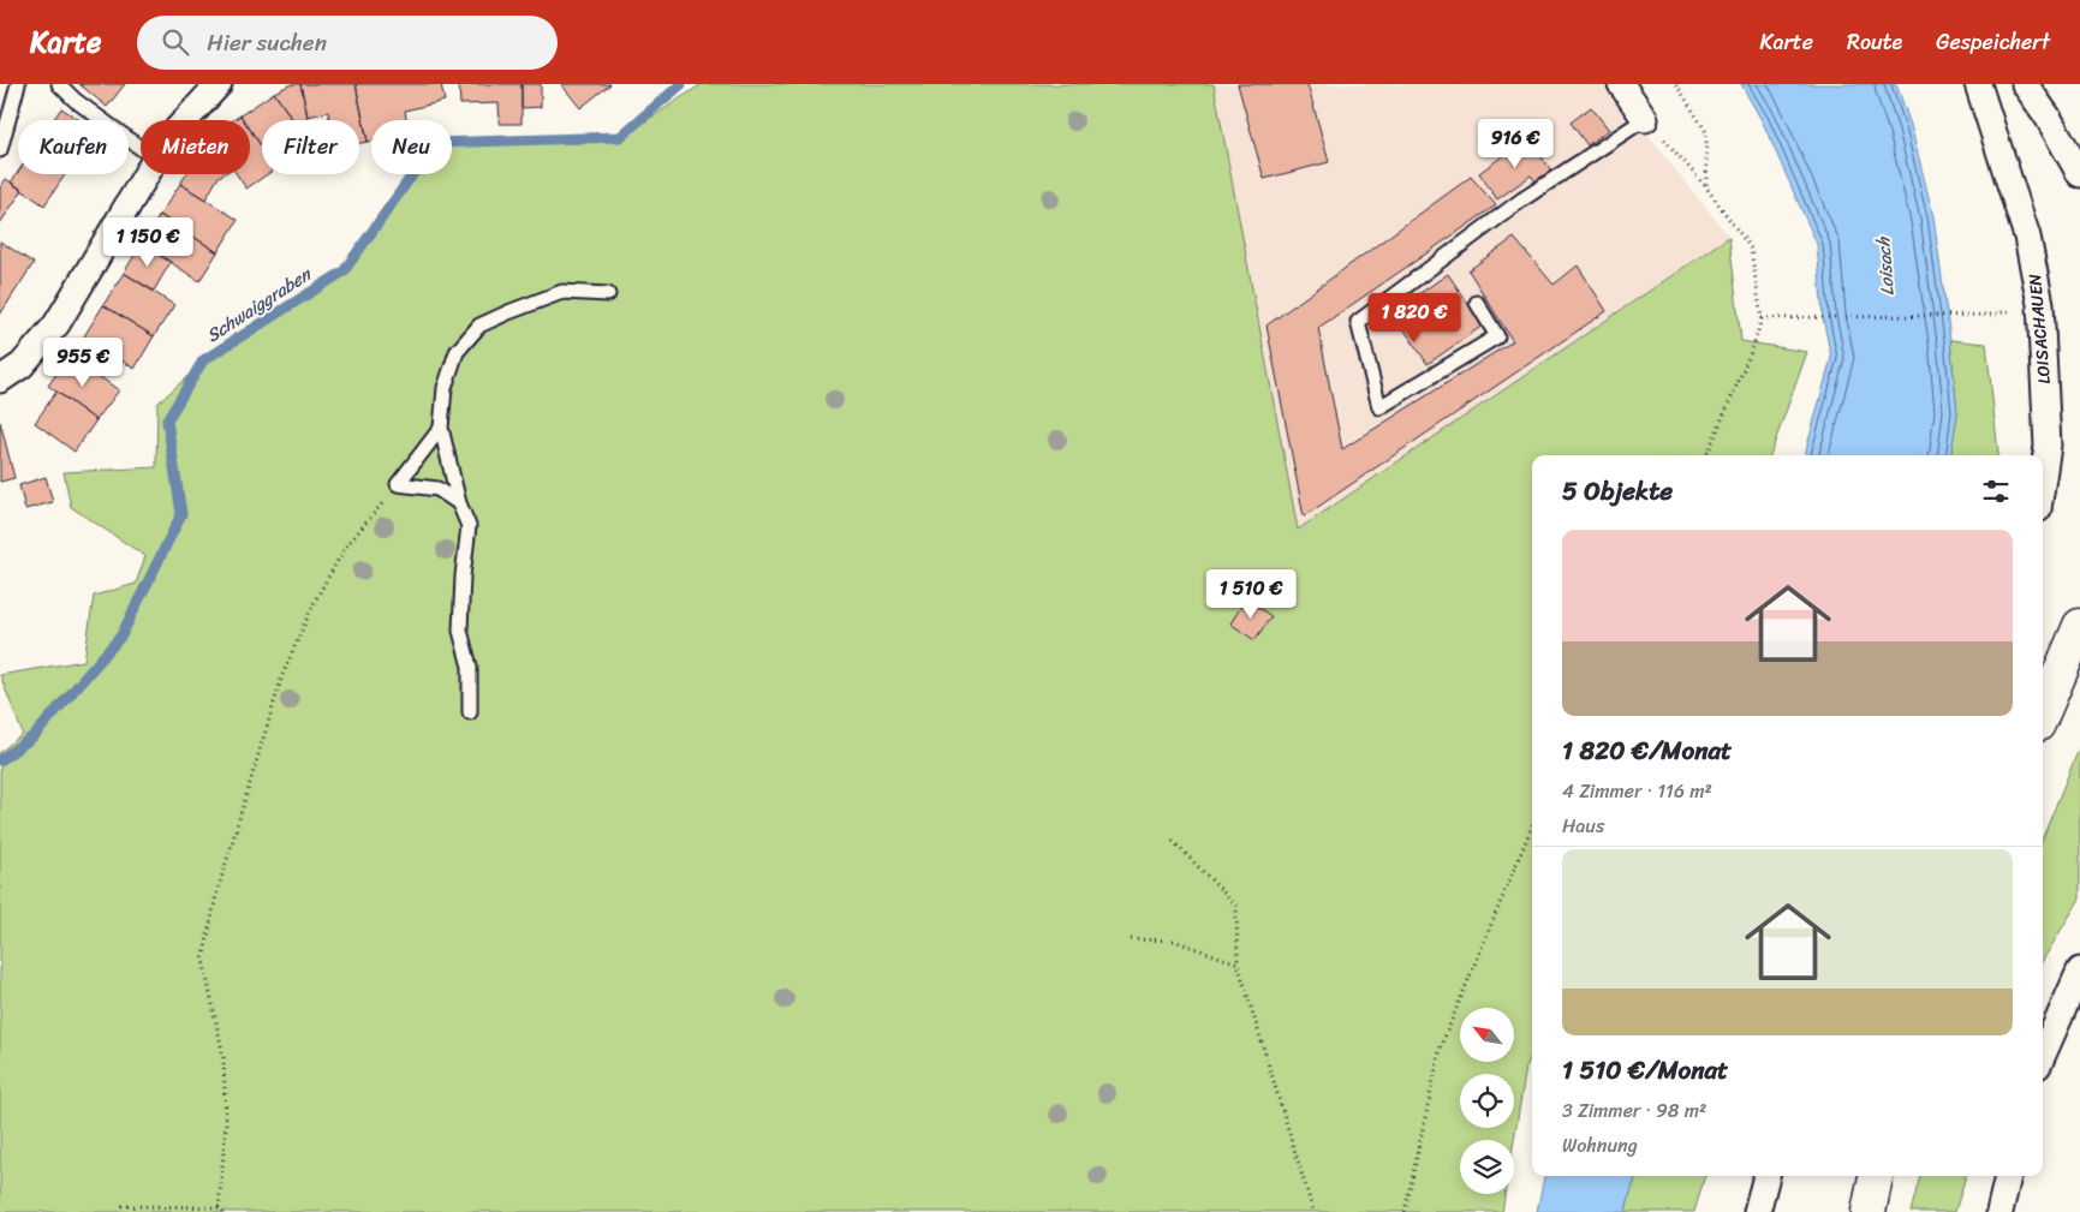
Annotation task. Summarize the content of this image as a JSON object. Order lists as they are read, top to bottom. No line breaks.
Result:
{"streets":{"street":["LOISACHAUEN"]},"water":["Loisach","Schwaiggraben"],"north":"top left","page":{"header":"Karte","search":"Hier suchen","nav":["Karte","Route","Gespeichert"],"price":["916 €","1 150 €","1 820 €","955 €","1 510 €"],"chip":["Kaufen","Mieten","Filter","Neu"],"heading":"5 Objekte","list":[{"name":"1 820 €/Monat","note":"4 Zimmer · 116 m² · Haus"},{"name":"1 510 €/Monat","note":"3 Zimmer · 98 m² · Wohnung"}]}}
